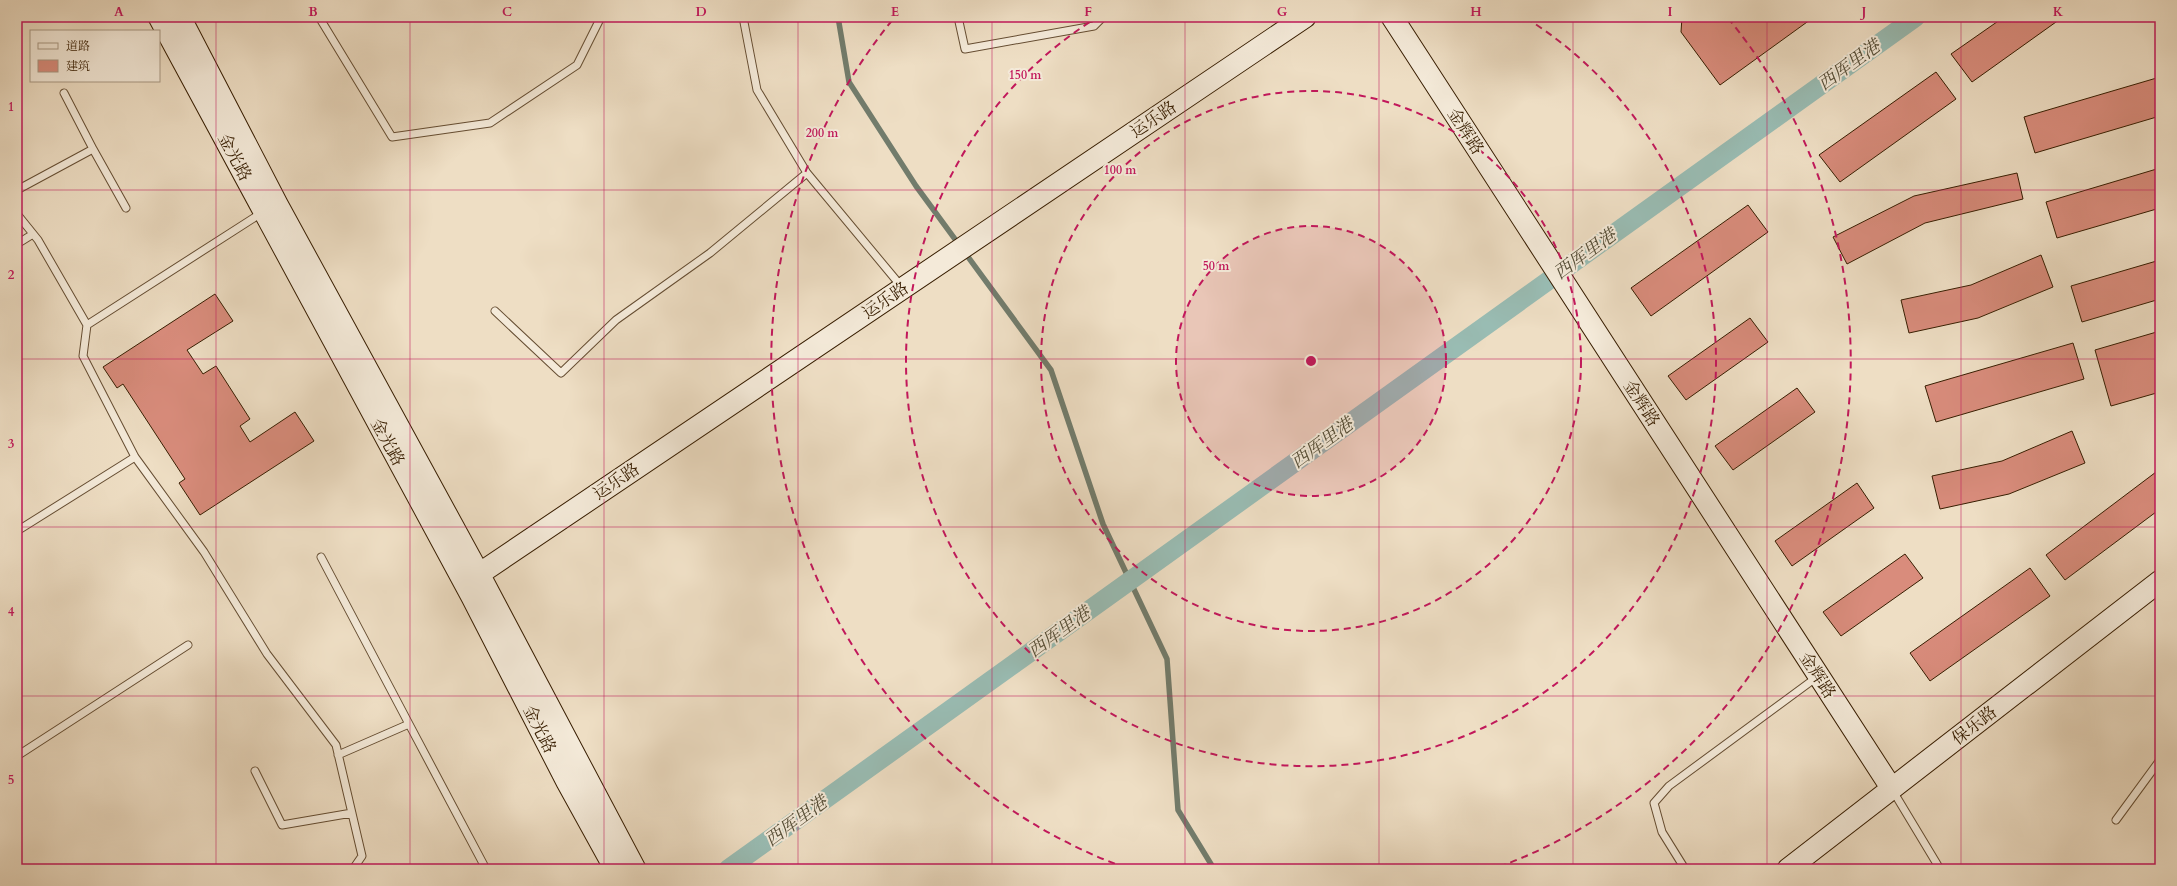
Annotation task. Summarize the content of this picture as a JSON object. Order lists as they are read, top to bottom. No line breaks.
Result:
{"streets":{"street":["运乐路","金辉路","金光路","保乐路"]},"crossings":[["运乐路","金光路"],["金辉路","保乐路"]],"water":["西厍里港"],"legend":["道路","建筑"],"grid":{"columns":["A","B","C","D","E","F","G","H","I","J","K"],"rows":["1","2","3","4","5"]},"rings":["150 m","200 m","100 m","50 m"]}
